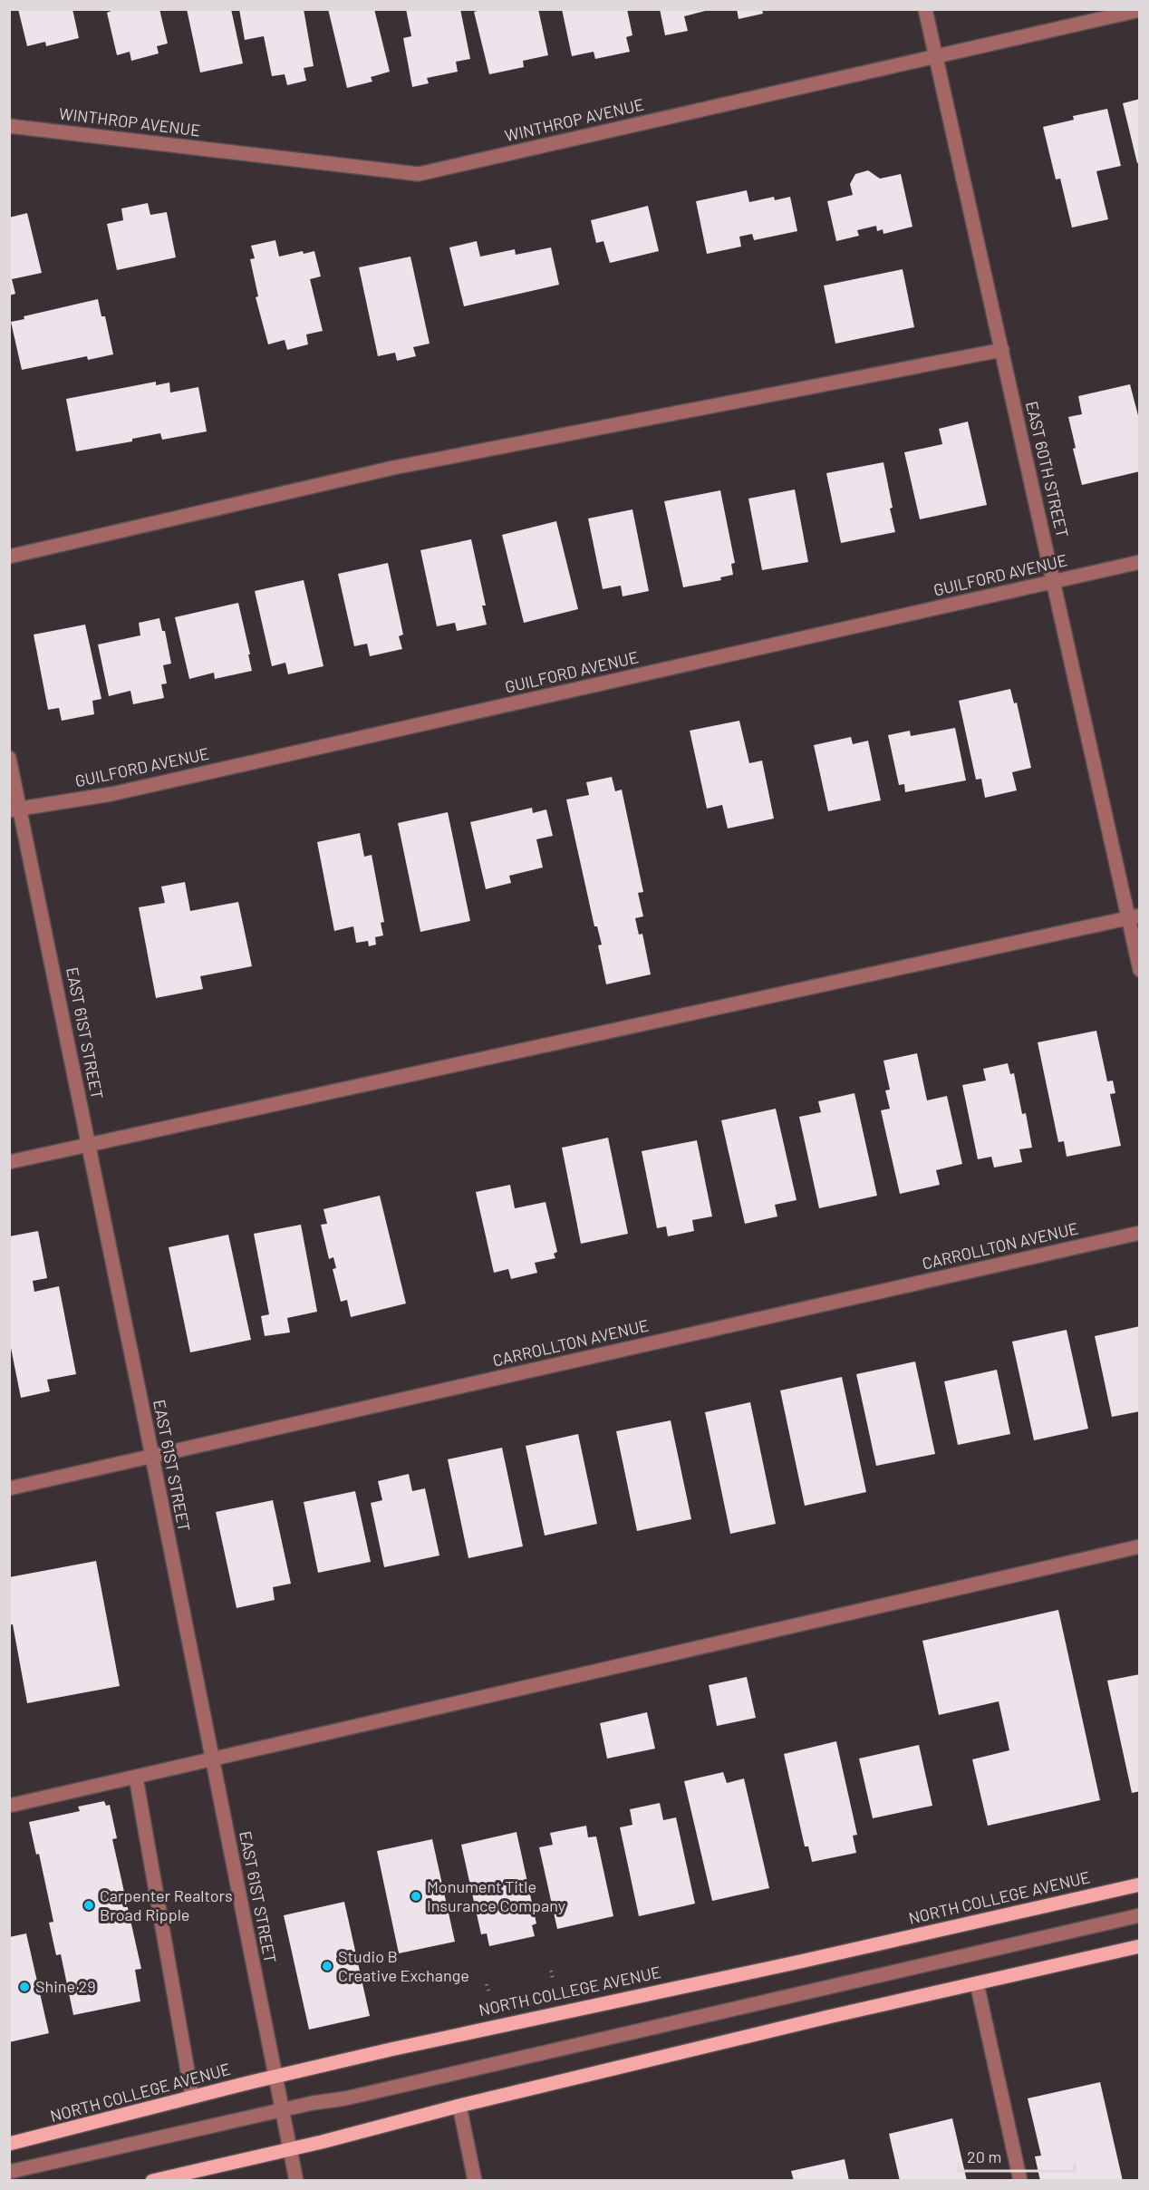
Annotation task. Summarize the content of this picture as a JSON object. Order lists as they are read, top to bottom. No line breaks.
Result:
{"streets":{"main road":["NORTH COLLEGE AVENUE"],"street":["WINTHROP AVENUE","EAST 60TH STREET","GUILFORD AVENUE","EAST 61ST STREET","CARROLLTON AVENUE"]},"crossings":[["WINTHROP AVENUE","EAST 60TH STREET"],["EAST 60TH STREET","GUILFORD AVENUE"],["GUILFORD AVENUE","EAST 61ST STREET"],["EAST 61ST STREET","CARROLLTON AVENUE"],["EAST 61ST STREET","NORTH COLLEGE AVENUE"]],"places":["Monument Title Insurance Company","Carpenter Realtors Broad Ripple","Studio B Creative Exchange","Shine 29"],"scale_bar":"20 m"}
